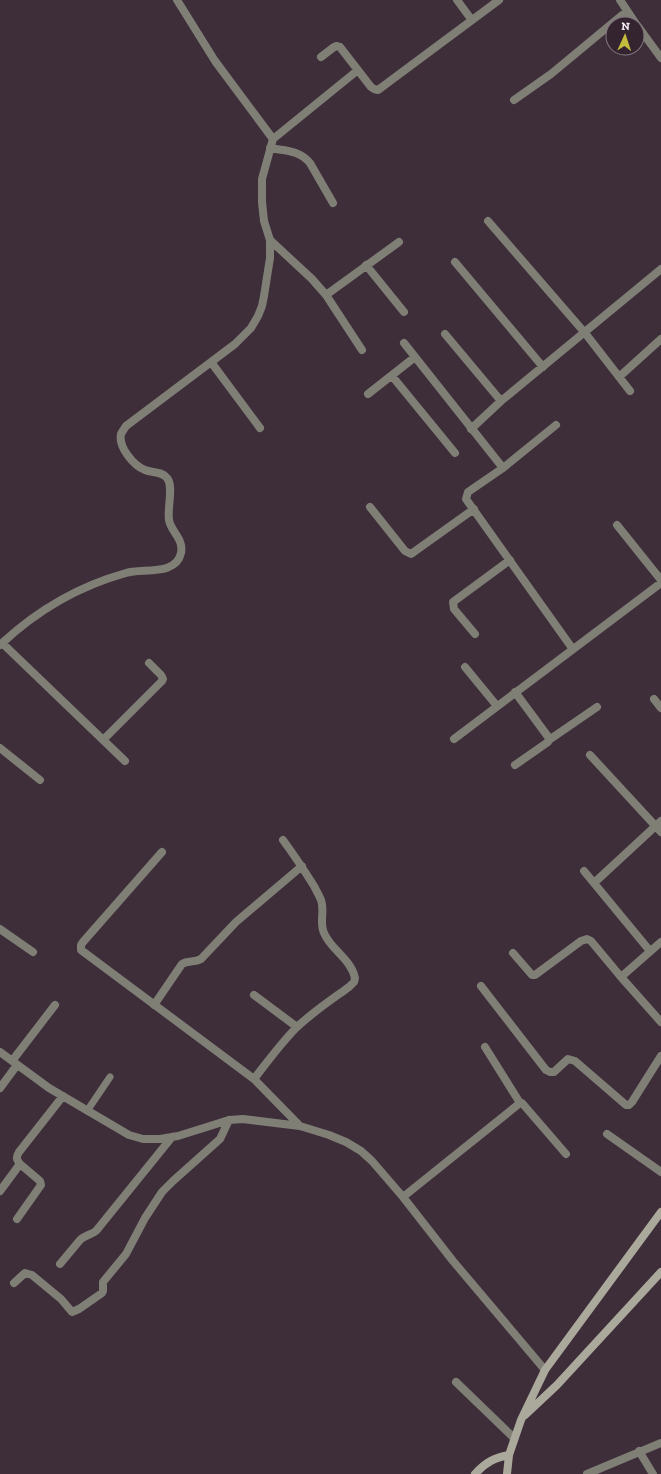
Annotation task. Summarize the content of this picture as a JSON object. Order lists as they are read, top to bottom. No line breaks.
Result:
{"north":"top"}
